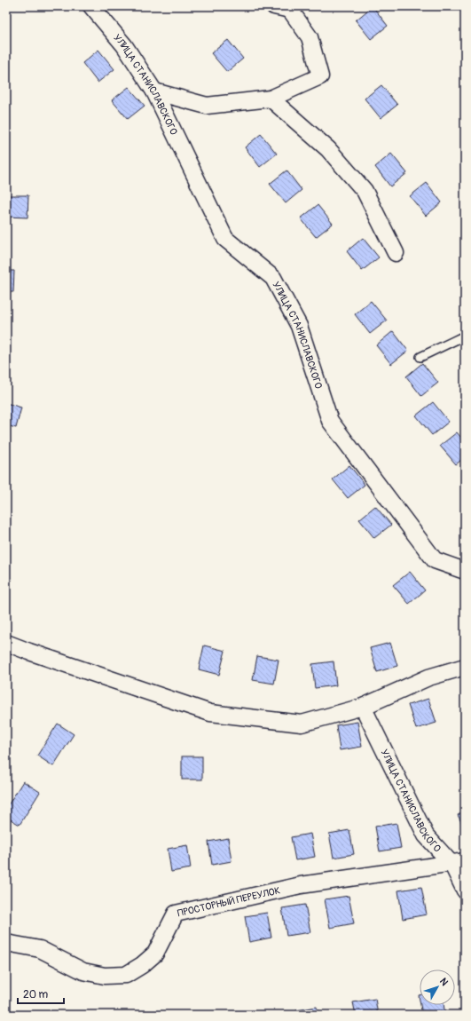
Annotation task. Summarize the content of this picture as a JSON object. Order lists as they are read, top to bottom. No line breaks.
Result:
{"streets":{"street":["УЛИЦА СТАНИСЛАВСКОГО","ПРОСТОРНЫЙ ПЕРЕУЛОК"]},"crossings":[["УЛИЦА СТАНИСЛАВСКОГО","ПРОСТОРНЫЙ ПЕРЕУЛОК"]],"scale_bar":"20 m","north":"top right"}
